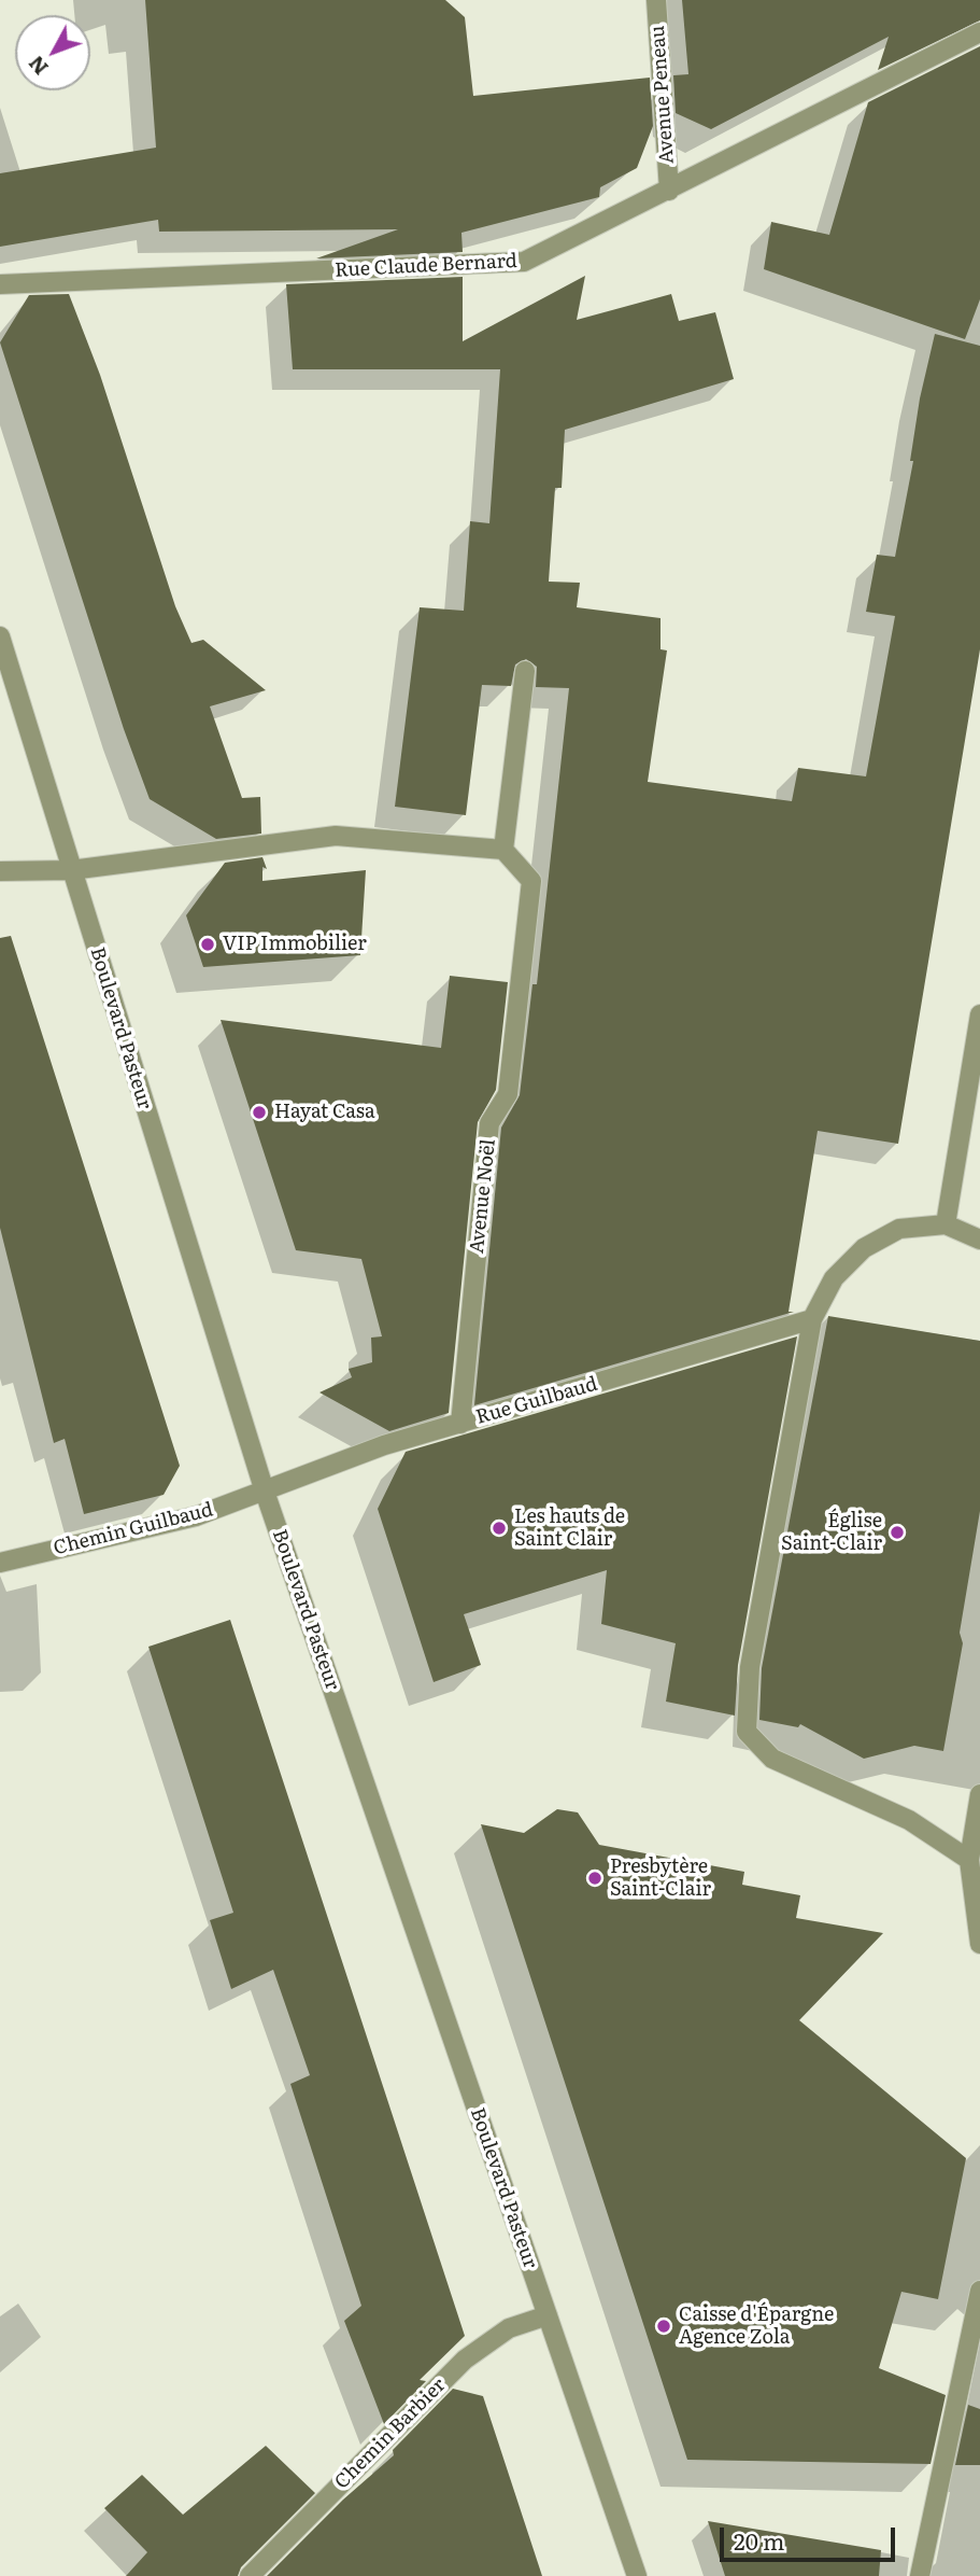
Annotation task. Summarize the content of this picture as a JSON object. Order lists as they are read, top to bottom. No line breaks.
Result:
{"streets":{"street":["Avenue Peneau","Rue Claude Bernard","Boulevard Pasteur","Avenue Noël","Rue Guilbaud","Chemin Guilbaud","Chemin Barbier"]},"crossings":[["Avenue Peneau","Rue Claude Bernard"],["Boulevard Pasteur","Rue Guilbaud"],["Boulevard Pasteur","Chemin Guilbaud"],["Boulevard Pasteur","Chemin Barbier"],["Avenue Noël","Rue Guilbaud"],["Rue Guilbaud","Chemin Guilbaud"]],"places":["VIP Immobilier","Hayat Casa","Les hauts de Saint Clair","Église Saint-Clair","Presbytère Saint-Clair","Caisse d'Épargne Agence Zola"],"scale_bar":"20 m","north":"bottom left"}
